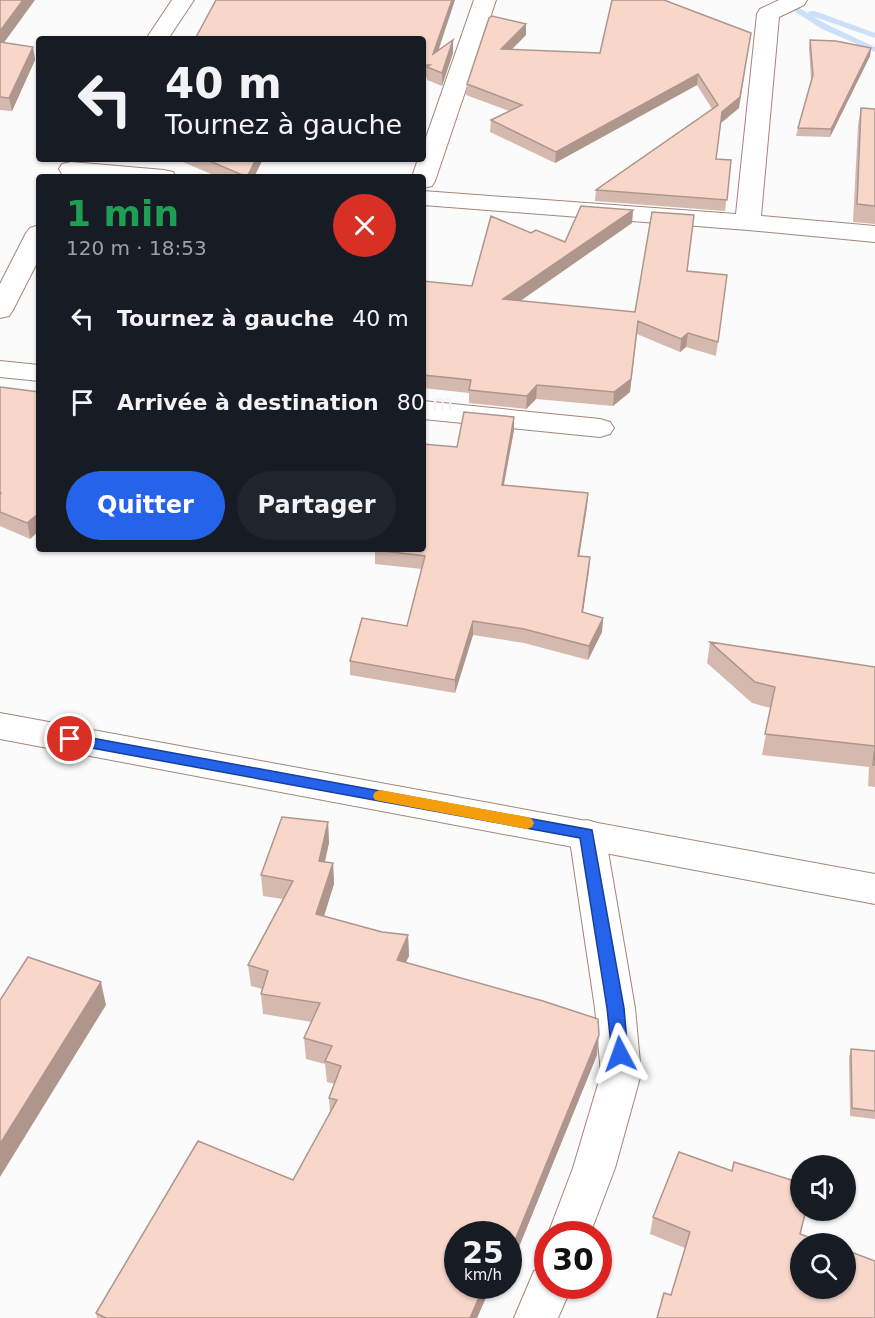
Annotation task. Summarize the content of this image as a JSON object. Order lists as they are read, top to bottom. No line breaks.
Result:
{"page":{"turn":["40 m","Tournez à gauche"],"heading":["1 min","120 m · 18:53"],"list":[{"name":"Tournez à gauche","value":"40 m"},{"name":"Arrivée à destination","value":"80 m"}],"buttons":["Quitter","Partager"],"speed":"25 km/h","limit":"30"}}
